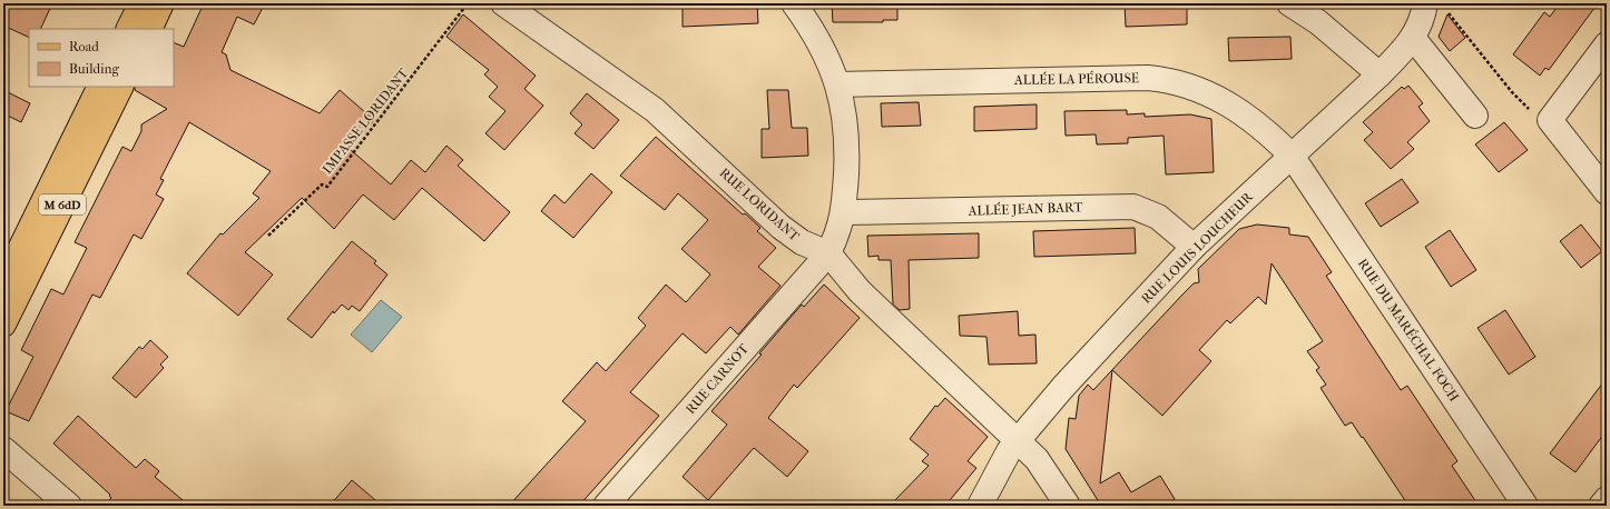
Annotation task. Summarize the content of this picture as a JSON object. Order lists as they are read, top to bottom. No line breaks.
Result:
{"streets":{"main road":["M 6dD"],"street":["ALLÉE LA PÉROUSE","RUE LORIDANT","ALLÉE JEAN BART","RUE LOUIS LOUCHEUR","RUE DU MARÉCHAL FOCH","RUE CARNOT"],"path":["IMPASSE LORIDANT"]},"crossings":[["ALLÉE LA PÉROUSE","RUE LOUIS LOUCHEUR"],["ALLÉE LA PÉROUSE","RUE DU MARÉCHAL FOCH"],["RUE LORIDANT","RUE LOUIS LOUCHEUR"],["RUE LORIDANT","RUE CARNOT"],["ALLÉE JEAN BART","RUE LOUIS LOUCHEUR"],["RUE LOUIS LOUCHEUR","RUE DU MARÉCHAL FOCH"]],"legend":["Road","Building"]}
